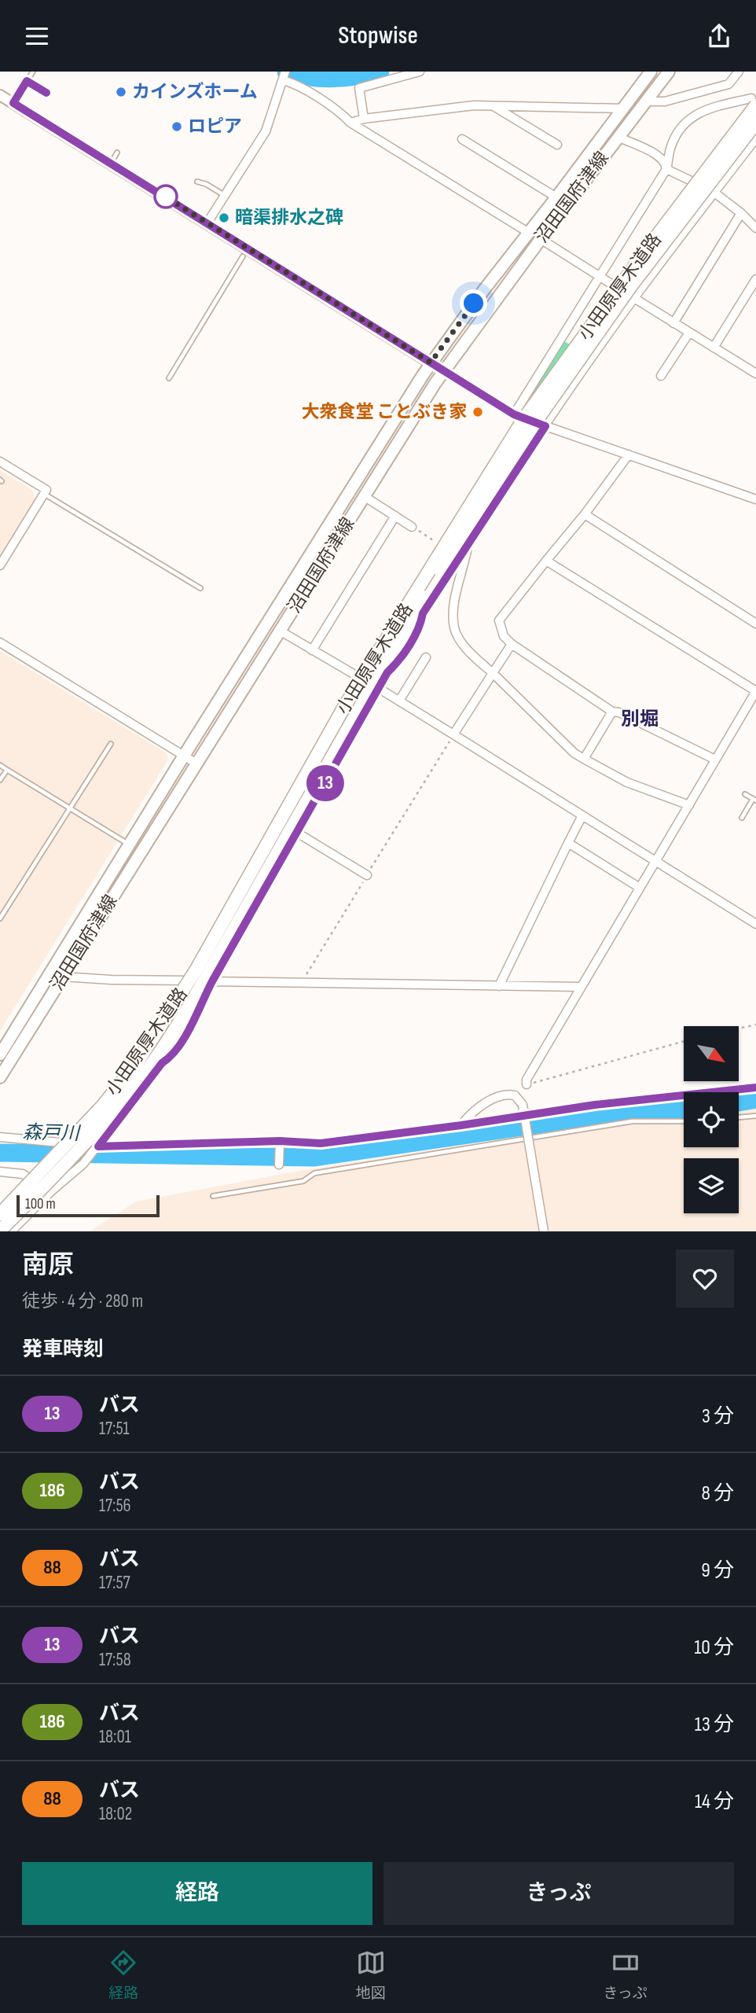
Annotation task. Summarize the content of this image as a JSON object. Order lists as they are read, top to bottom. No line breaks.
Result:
{"streets":{"highway":["小田原厚木道路"],"main road":["沼田国府津線"]},"districts":["別堀"],"water":["森戸川"],"places":["カインズホーム","ロピア","暗渠排水之碑","大衆食堂 ことぶき家"],"lines":["bus line 13"],"scale_bar":"100 m","north":"bottom right","page":{"header":"Stopwise","on_map":"13","scale":"100 m","heading":[["南原","徒歩 · 4 分 · 280 m"],"発車時刻"],"list":[{"mark":"13","name":"バス","note":"17:51","value":"3 分"},{"mark":"186","name":"バス","note":"17:56","value":"8 分"},{"mark":"88","name":"バス","note":"17:57","value":"9 分"},{"mark":"13","name":"バス","note":"17:58","value":"10 分"},{"mark":"186","name":"バス","note":"18:01","value":"13 分"},{"mark":"88","name":"バス","note":"18:02","value":"14 分"}],"buttons":["経路","きっぷ"],"tabs":["経路","地図","きっぷ"]}}
